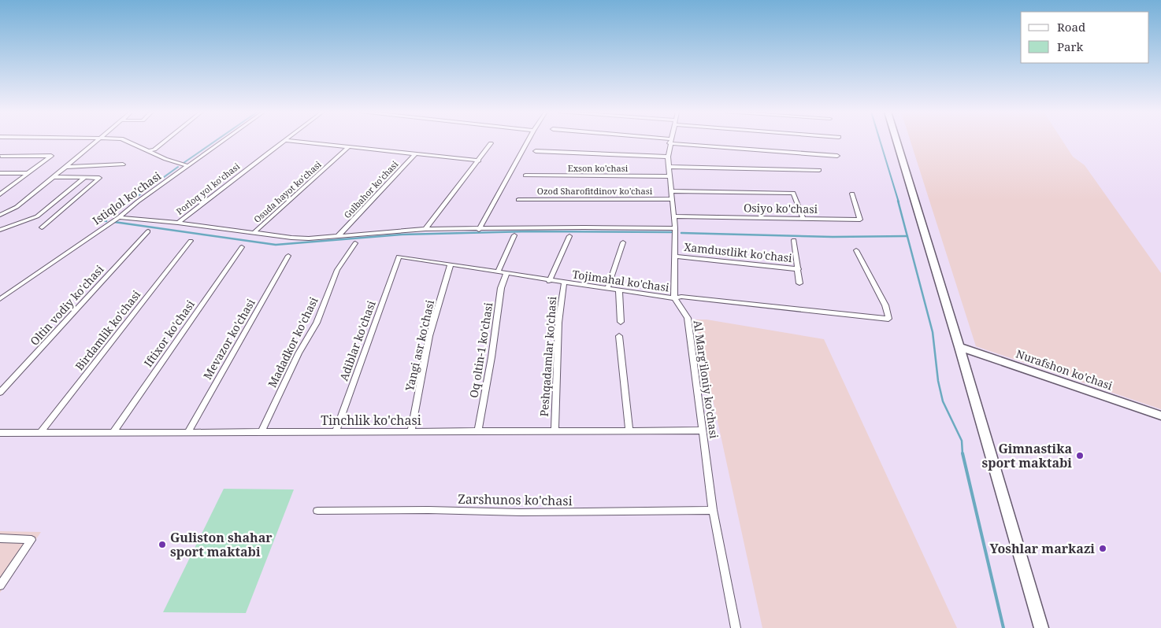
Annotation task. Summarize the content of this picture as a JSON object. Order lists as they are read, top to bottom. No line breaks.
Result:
{"streets":{"main road":["Nurafshon ko'chasi"],"street":["Exson ko'chasi","Porloq yol ko'chasi","Gulbahor ko'chasi","Ozod Sharofitdinov ko'chasi","Osuda hayot ko'chasi","Istiqlol ko'chasi","Osiyo ko'chasi","Xamdustlikt ko'chasi","Tojimahal ko'chasi","Oltin vodiy ko'chasi","Birdamlik ko'chasi","Iftixor ko'chasi","Mevazor ko'chasi","Adiblar ko'chasi","Madadkor ko'chasi","Yangi asr ko'chasi","Oq oltin-1 ko'chasi","Peshqadamlar ko'chasi","Al Marg'iloniy ko'chasi","Tinchlik ko'chasi","Zarshunos ko'chasi"]},"crossings":[["Tojimahal ko'chasi","Adiblar ko'chasi"],["Tojimahal ko'chasi","Yangi asr ko'chasi"],["Tojimahal ko'chasi","Oq oltin-1 ko'chasi"],["Tojimahal ko'chasi","Peshqadamlar ko'chasi"],["Tojimahal ko'chasi","Al Marg'iloniy ko'chasi"],["Birdamlik ko'chasi","Tinchlik ko'chasi"],["Iftixor ko'chasi","Tinchlik ko'chasi"],["Mevazor ko'chasi","Tinchlik ko'chasi"],["Adiblar ko'chasi","Tinchlik ko'chasi"],["Madadkor ko'chasi","Tinchlik ko'chasi"],["Yangi asr ko'chasi","Tinchlik ko'chasi"],["Oq oltin-1 ko'chasi","Tinchlik ko'chasi"],["Peshqadamlar ko'chasi","Tinchlik ko'chasi"],["Al Marg'iloniy ko'chasi","Tinchlik ko'chasi"],["Al Marg'iloniy ko'chasi","Zarshunos ko'chasi"]],"places":["Gimnastika sport maktabi","Guliston shahar sport maktabi","Yoshlar markazi"],"legend":["Road","Park"]}
